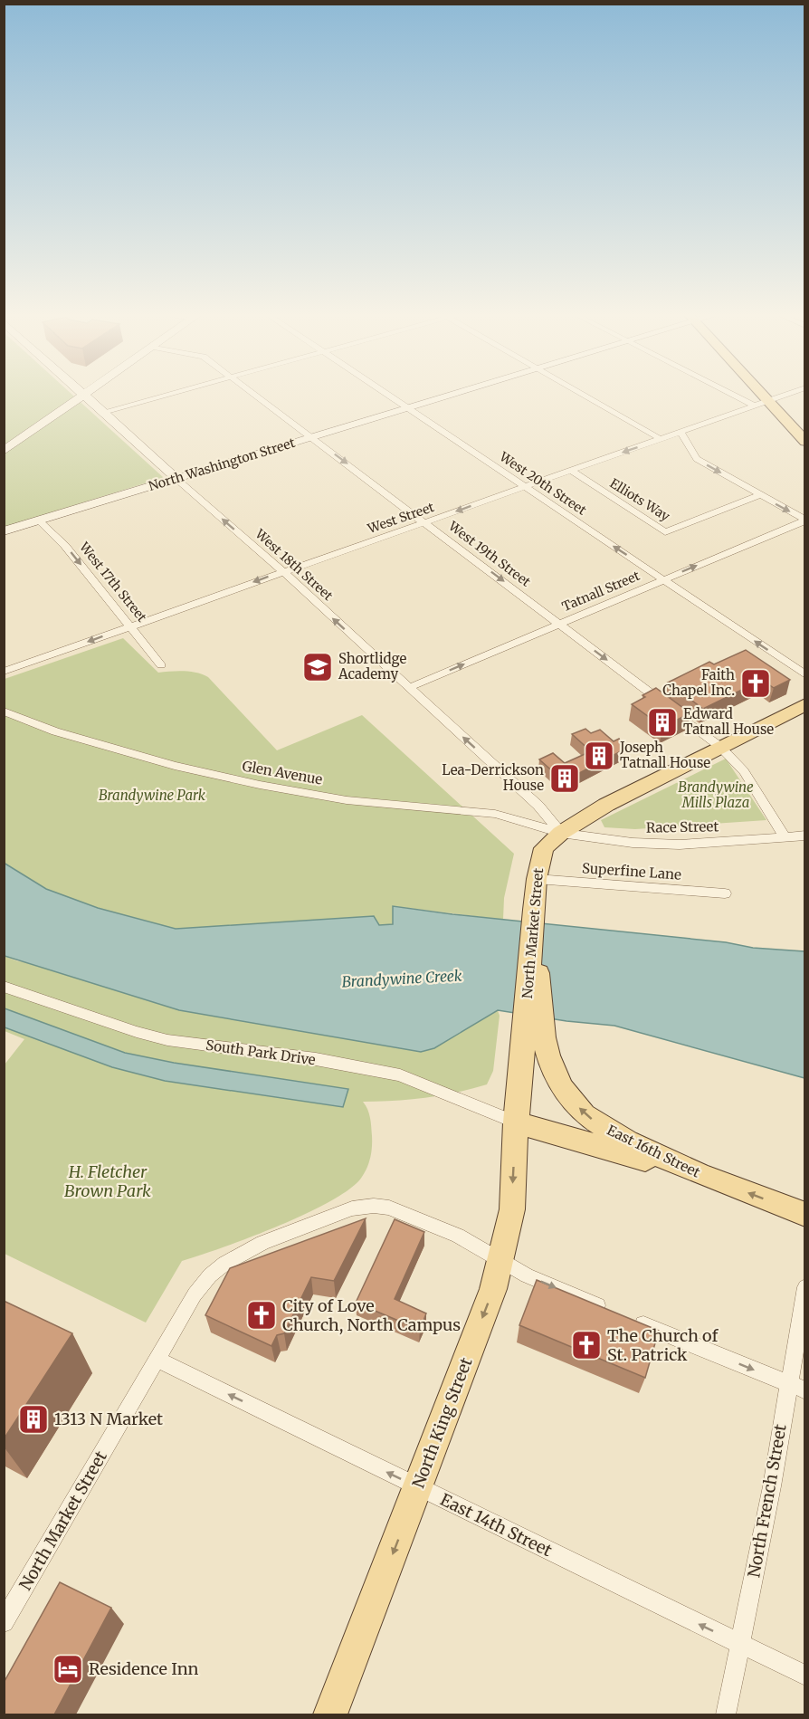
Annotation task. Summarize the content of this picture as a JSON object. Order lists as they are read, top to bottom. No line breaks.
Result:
{"streets":{"main road":["North Market Street","East 16th Street","North King Street"],"street":["North Washington Street","West 20th Street","Elliots Way","West Street","West 19th Street","West 18th Street","West 17th Street","Tatnall Street","Glen Avenue","Race Street","Superfine Lane","South Park Drive","North French Street","East 14th Street"]},"crossings":[["North Washington Street","West 20th Street"],["North Washington Street","West 19th Street"],["North Washington Street","West 18th Street"],["North Washington Street","West 17th Street"],["West 20th Street","West Street"],["West 20th Street","Tatnall Street"],["Elliots Way","West Street"],["West Street","West 19th Street"],["West Street","West 18th Street"],["West Street","West 17th Street"],["West 19th Street","Tatnall Street"],["West 19th Street","Race Street"],["West 19th Street","North Market Street"],["West 18th Street","Tatnall Street"],["West 18th Street","Glen Avenue"],["West 18th Street","Race Street"],["West 18th Street","North Market Street"],["Glen Avenue","Race Street"],["Glen Avenue","North Market Street"],["Race Street","North Market Street"],["Superfine Lane","North Market Street"],["North Market Street","East 16th Street"],["North Market Street","North King Street"],["North Market Street","East 14th Street"],["South Park Drive","North King Street"],["North King Street","East 14th Street"],["North French Street","East 14th Street"]],"one_way":["West 20th Street","West Street","West 19th Street","West 18th Street","West 17th Street","Tatnall Street","North King Street","East 14th Street"],"water":["Brandywine Creek"],"parks":["Brandywine Mills Plaza","Brandywine Park","H. Fletcher Brown Park"],"places":{"school or university":["Shortlidge Academy"],"church":["Faith Chapel Inc.","City of Love Church, North Campus","The Church of St. Patrick"],"building":["Edward Tatnall House","Joseph Tatnall House","Lea-Derrickson House","1313 N Market"],"hotel":["Residence Inn"]}}
